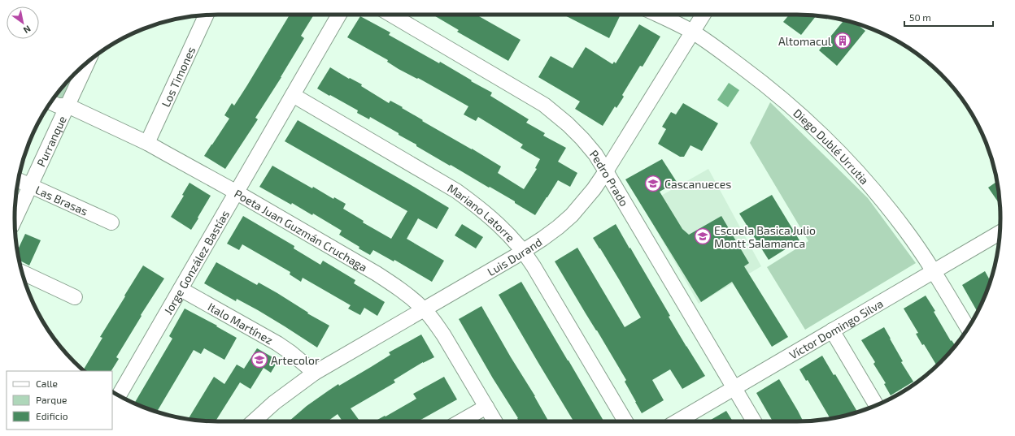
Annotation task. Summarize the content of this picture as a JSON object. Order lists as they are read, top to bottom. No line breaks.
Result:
{"streets":{"street":["Los Timones","Purranque","Diego Dublé Urrutia","Pedro Prado","Las Brasas","Mariano Latorre","Poeta Juan Guzmán Cruchaga","Luis Durand","Jorge González Bastías","Italo Martínez","Víctor Domingo Silva"]},"crossings":[["Los Timones","Poeta Juan Guzmán Cruchaga"],["Purranque","Las Brasas"],["Purranque","Poeta Juan Guzmán Cruchaga"],["Diego Dublé Urrutia","Luis Durand"],["Diego Dublé Urrutia","Víctor Domingo Silva"],["Pedro Prado","Luis Durand"],["Pedro Prado","Víctor Domingo Silva"],["Mariano Latorre","Luis Durand"],["Mariano Latorre","Jorge González Bastías"],["Poeta Juan Guzmán Cruchaga","Luis Durand"],["Poeta Juan Guzmán Cruchaga","Jorge González Bastías"],["Luis Durand","Italo Martínez"],["Jorge González Bastías","Italo Martínez"]],"places":{"building":["Altomacul"],"school or university":["Cascanueces","Escuela Basica Julio Montt Salamanca","Artecolor"]},"legend":["Calle","Parque","Edificio"],"scale_bar":"50 m","north":"bottom right"}
